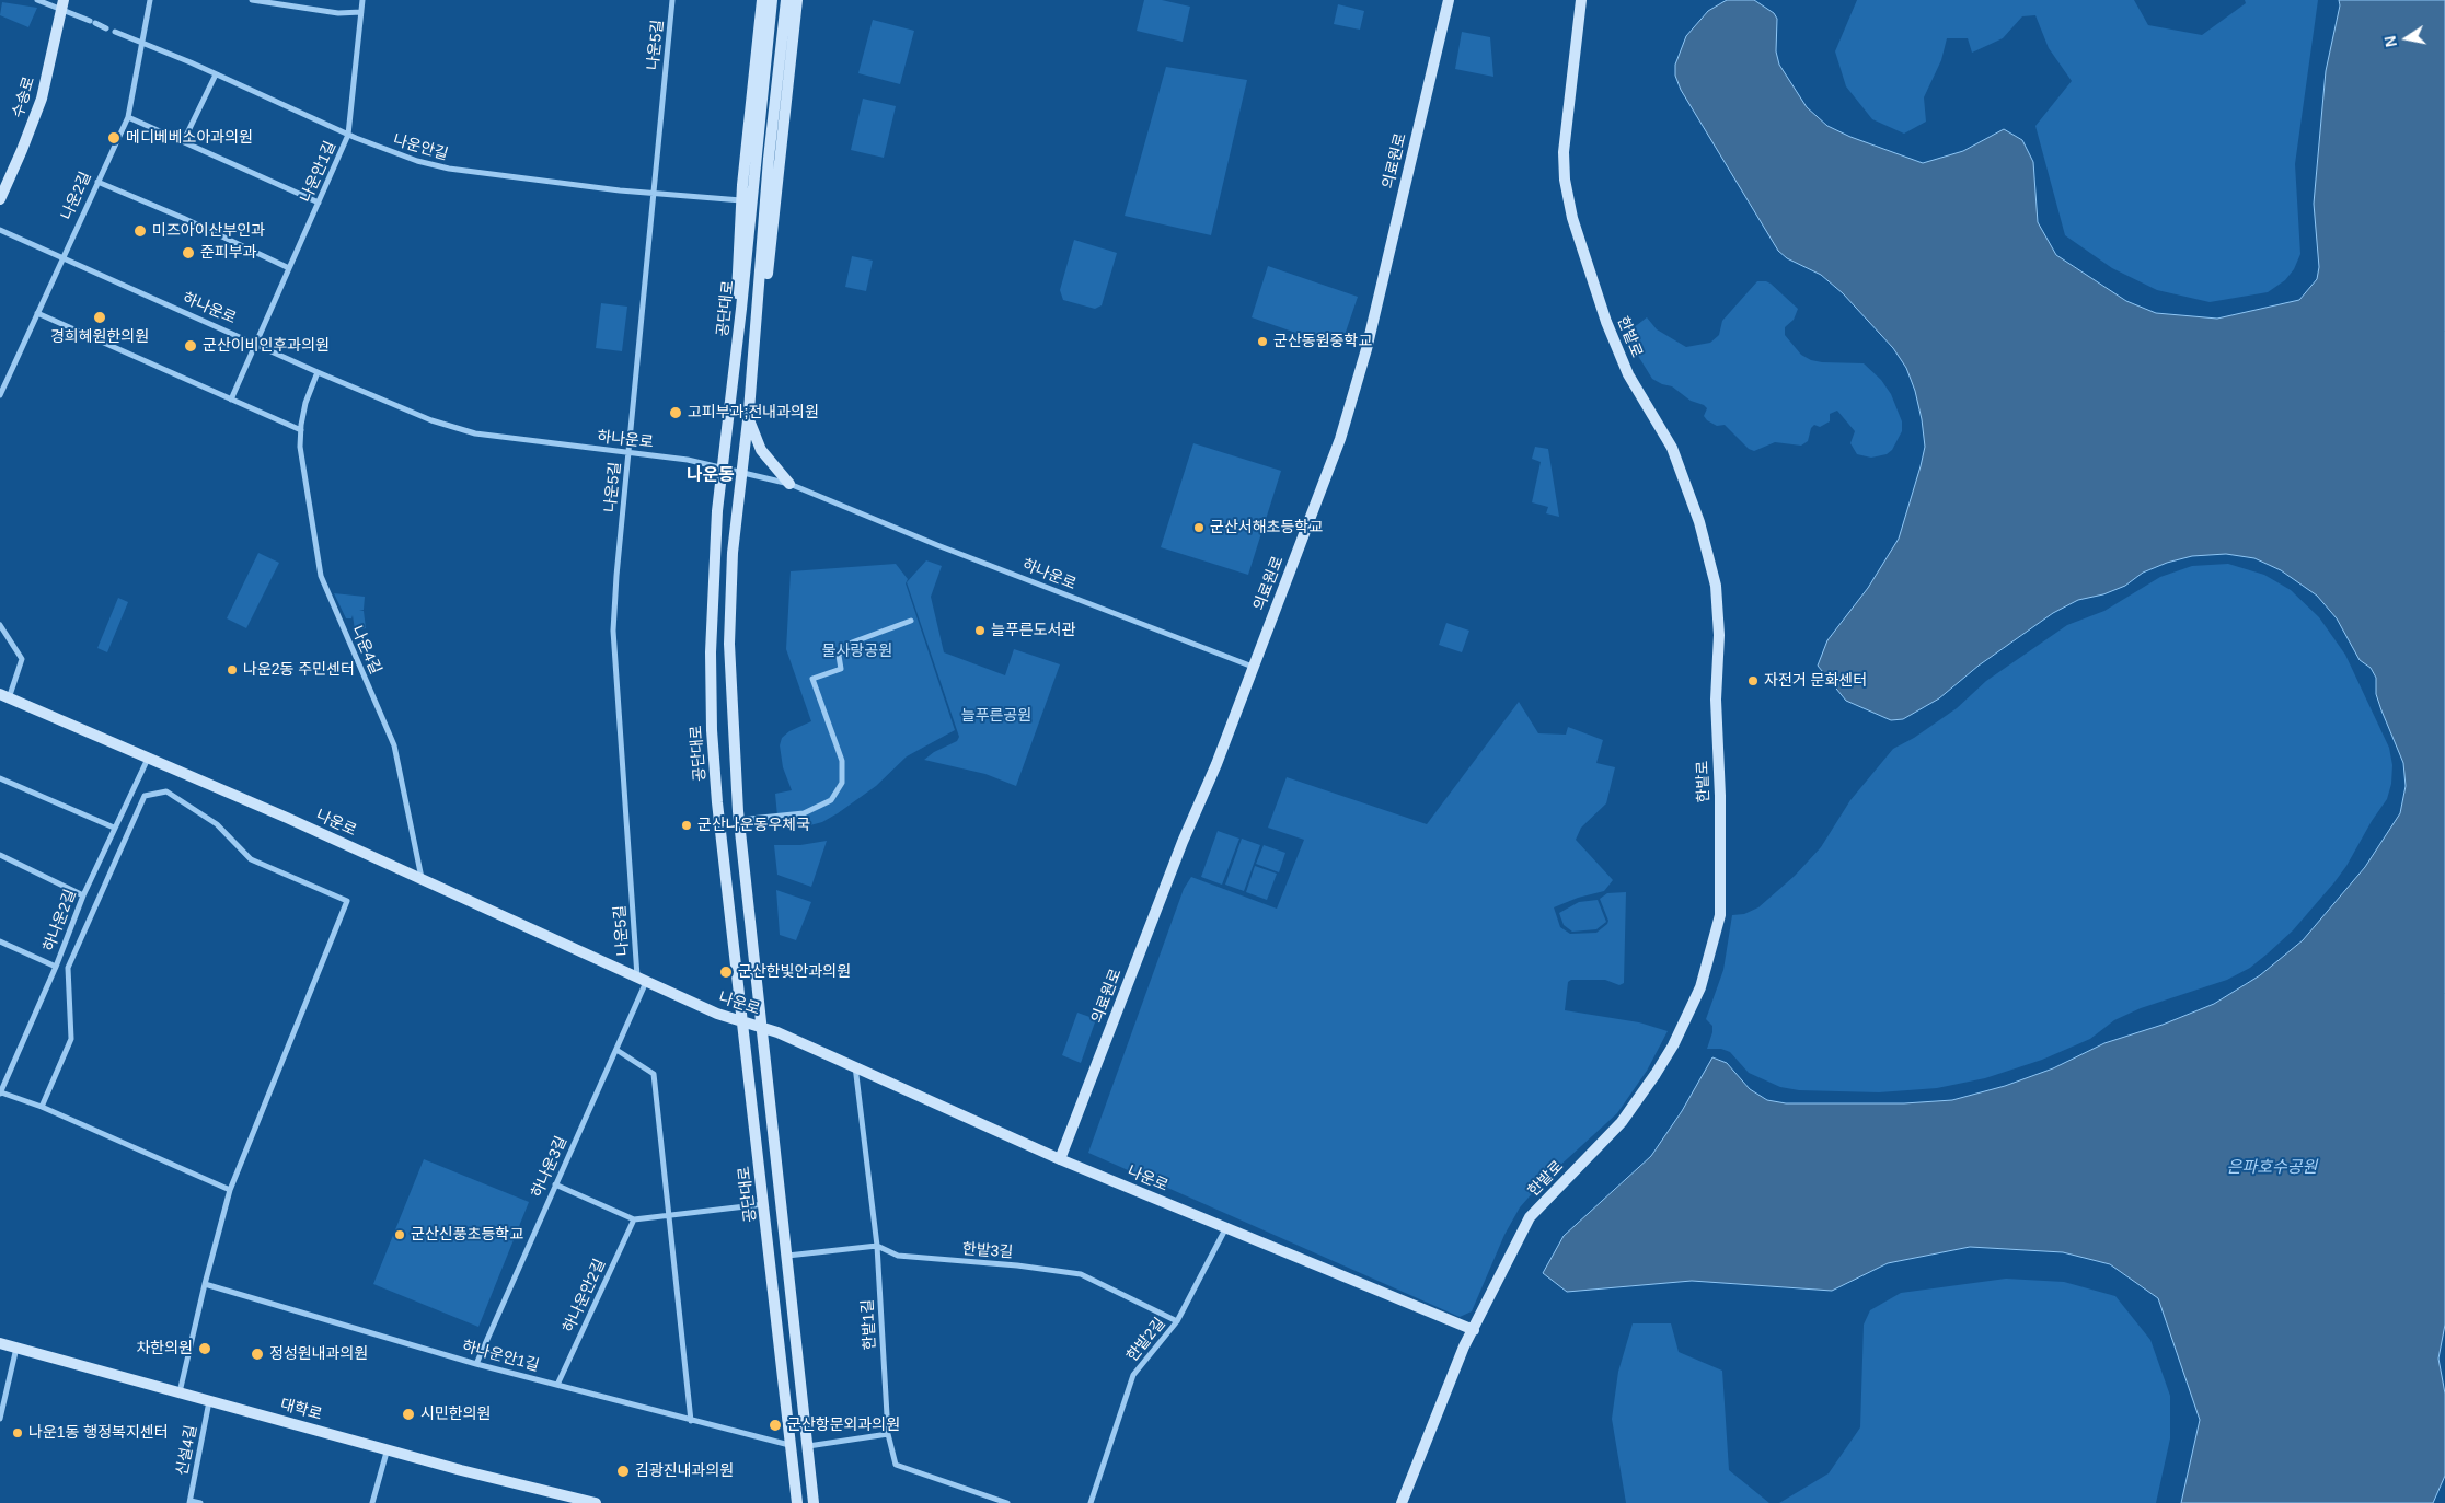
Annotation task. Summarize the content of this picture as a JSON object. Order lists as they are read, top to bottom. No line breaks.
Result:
{"streets":{"street":["나운5길","수송로","나운안길","의료원로","나운안1길","나운2길","하나운로","공단대로","한밭로","나운4길","나운로","하나운2길","하나운3길","한밭3길","하나운안2길","한밭1길","한밭2길","하나운안1길","대학로","신설4길"]},"crossings":[["나운5길","나운안길"],["나운5길","하나운로"],["나운5길","나운로"],["나운5길","하나운3길"],["나운안길","나운안1길"],["나운안길","나운2길"],["의료원로","하나운로"],["의료원로","나운로"],["나운안1길","하나운로"],["나운2길","하나운로"],["하나운로","공단대로"],["하나운로","나운4길"],["공단대로","나운로"],["공단대로","하나운안1길"],["한밭로","나운로"],["나운4길","나운로"],["나운로","하나운2길"],["나운로","하나운3길"],["나운로","한밭1길"],["나운로","한밭2길"],["하나운3길","하나운안1길"],["한밭3길","한밭1길"],["한밭3길","한밭2길"],["하나운안2길","하나운안1길"],["대학로","신설4길"]],"districts":["나운동"],"water":["은파호수공원"],"parks":["물사랑공원","늘푸른공원"],"places":["메디베베소아과의원","미즈아이산부인과","준피부과","경희혜원한의원","군산동원중학교","군산이비인후과의원","고피부과;전내과의원","군산서해초등학교","늘푸른도서관","나운2동 주민센터","자전거 문화센터","군산나운동우체국","군산한빛안과의원","군산신풍초등학교","차한의원","정성원내과의원","시민한의원","군산항문외과의원","나운1동 행정복지센터","김광진내과의원"],"north":"left"}
